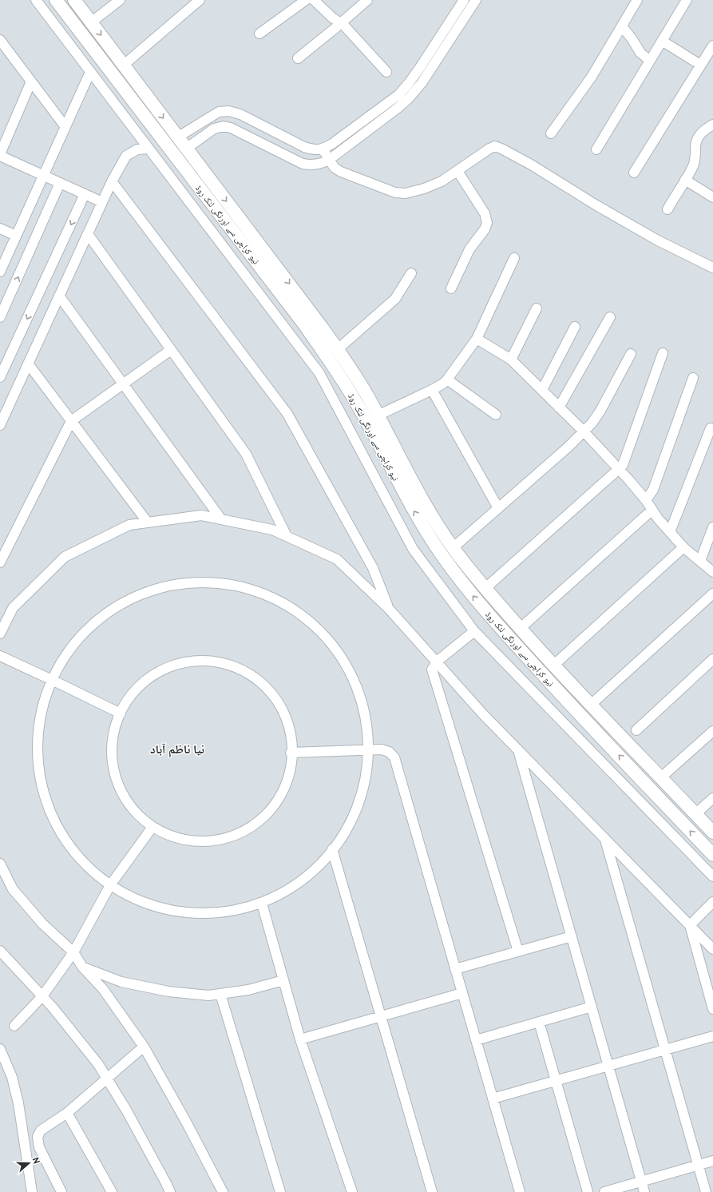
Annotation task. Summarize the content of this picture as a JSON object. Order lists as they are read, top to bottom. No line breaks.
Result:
{"streets":{"street":["نیو کراچی سے اورنگی لنک روڈ"]},"districts":["نیا ناظم آباد"],"north":"right"}
